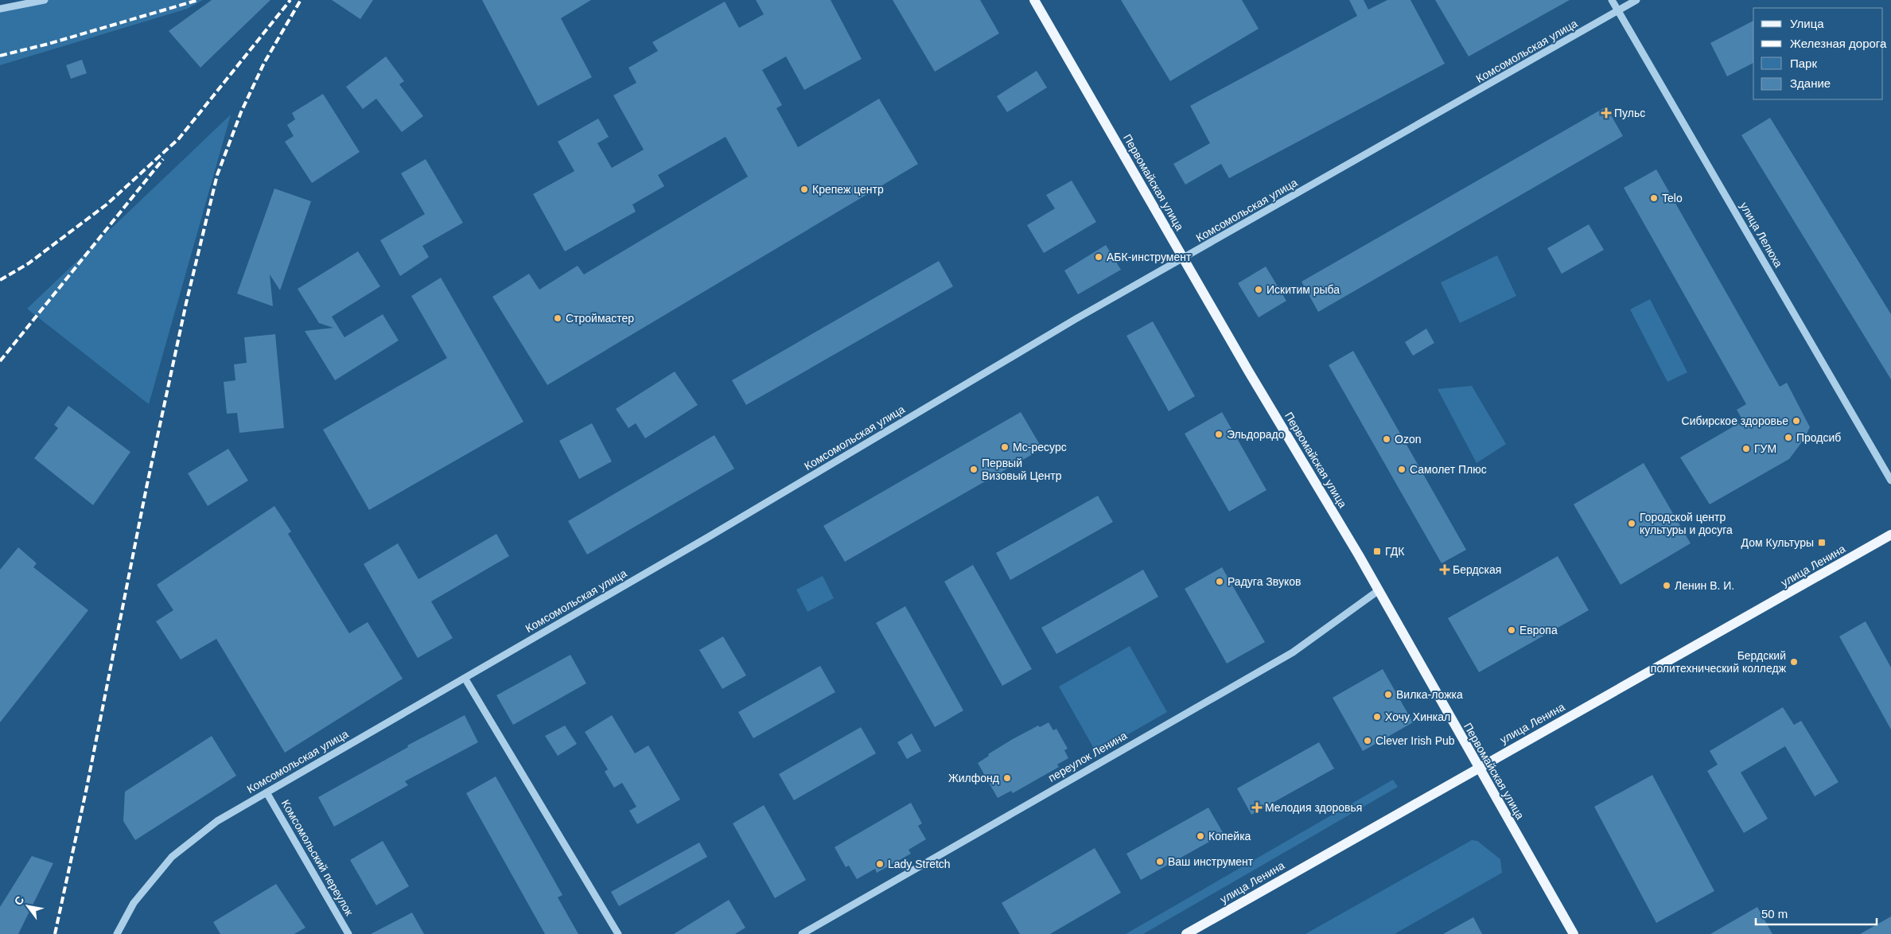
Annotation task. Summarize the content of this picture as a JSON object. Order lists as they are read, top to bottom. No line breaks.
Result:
{"streets":{"main road":["Первомайская улица","улица Ленина"],"street":["Комсомольская улица","улица Лелюха","переулок Ленина","Комсомольский переулок"]},"crossings":[["Комсомольская улица","Первомайская улица"],["Комсомольская улица","улица Лелюха"],["Комсомольская улица","Комсомольский переулок"],["Первомайская улица","улица Ленина"],["Первомайская улица","переулок Ленина"]],"places":{"health":["Пульс","Бердская","Мелодия здоровья"],"other":["Крепеж центр","Telo","АБК-инструмент","Искитим рыба","Строймастер","Сибирское здоровье","Эльдорадо","Продсиб","Ozon","Мс-ресурс","ГУМ","Первый Визовый Центр","Самолет Плюс","Городской центр культуры и досуга","Радуга Звуков","Ленин В. И.","Европа","Бердский политехнический колледж","Вилка-ложка","Хочу Хинкал","Clever Irish Pub","Жилфонд","Копейка","Ваш инструмент","Lady Stretch"],"transit":["Дом Культуры","ГДК"]},"legend":["Улица","Железная дорога","Парк","Здание"],"scale_bar":"50 m","north":"top left"}
